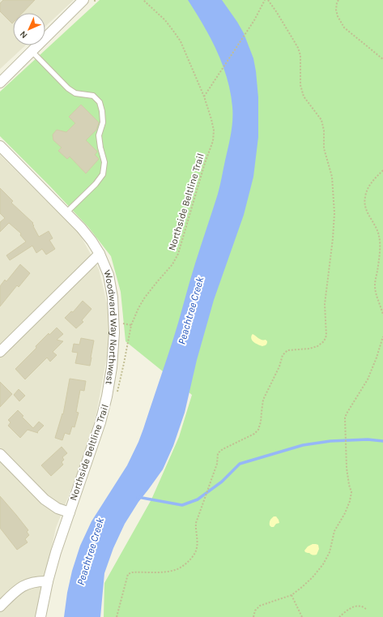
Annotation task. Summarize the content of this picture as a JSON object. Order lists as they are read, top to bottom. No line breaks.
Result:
{"streets":{"street":["Woodward Way Northwest"],"path":["Northside Beltline Trail"]},"water":["Peachtree Creek"],"north":"bottom left"}
